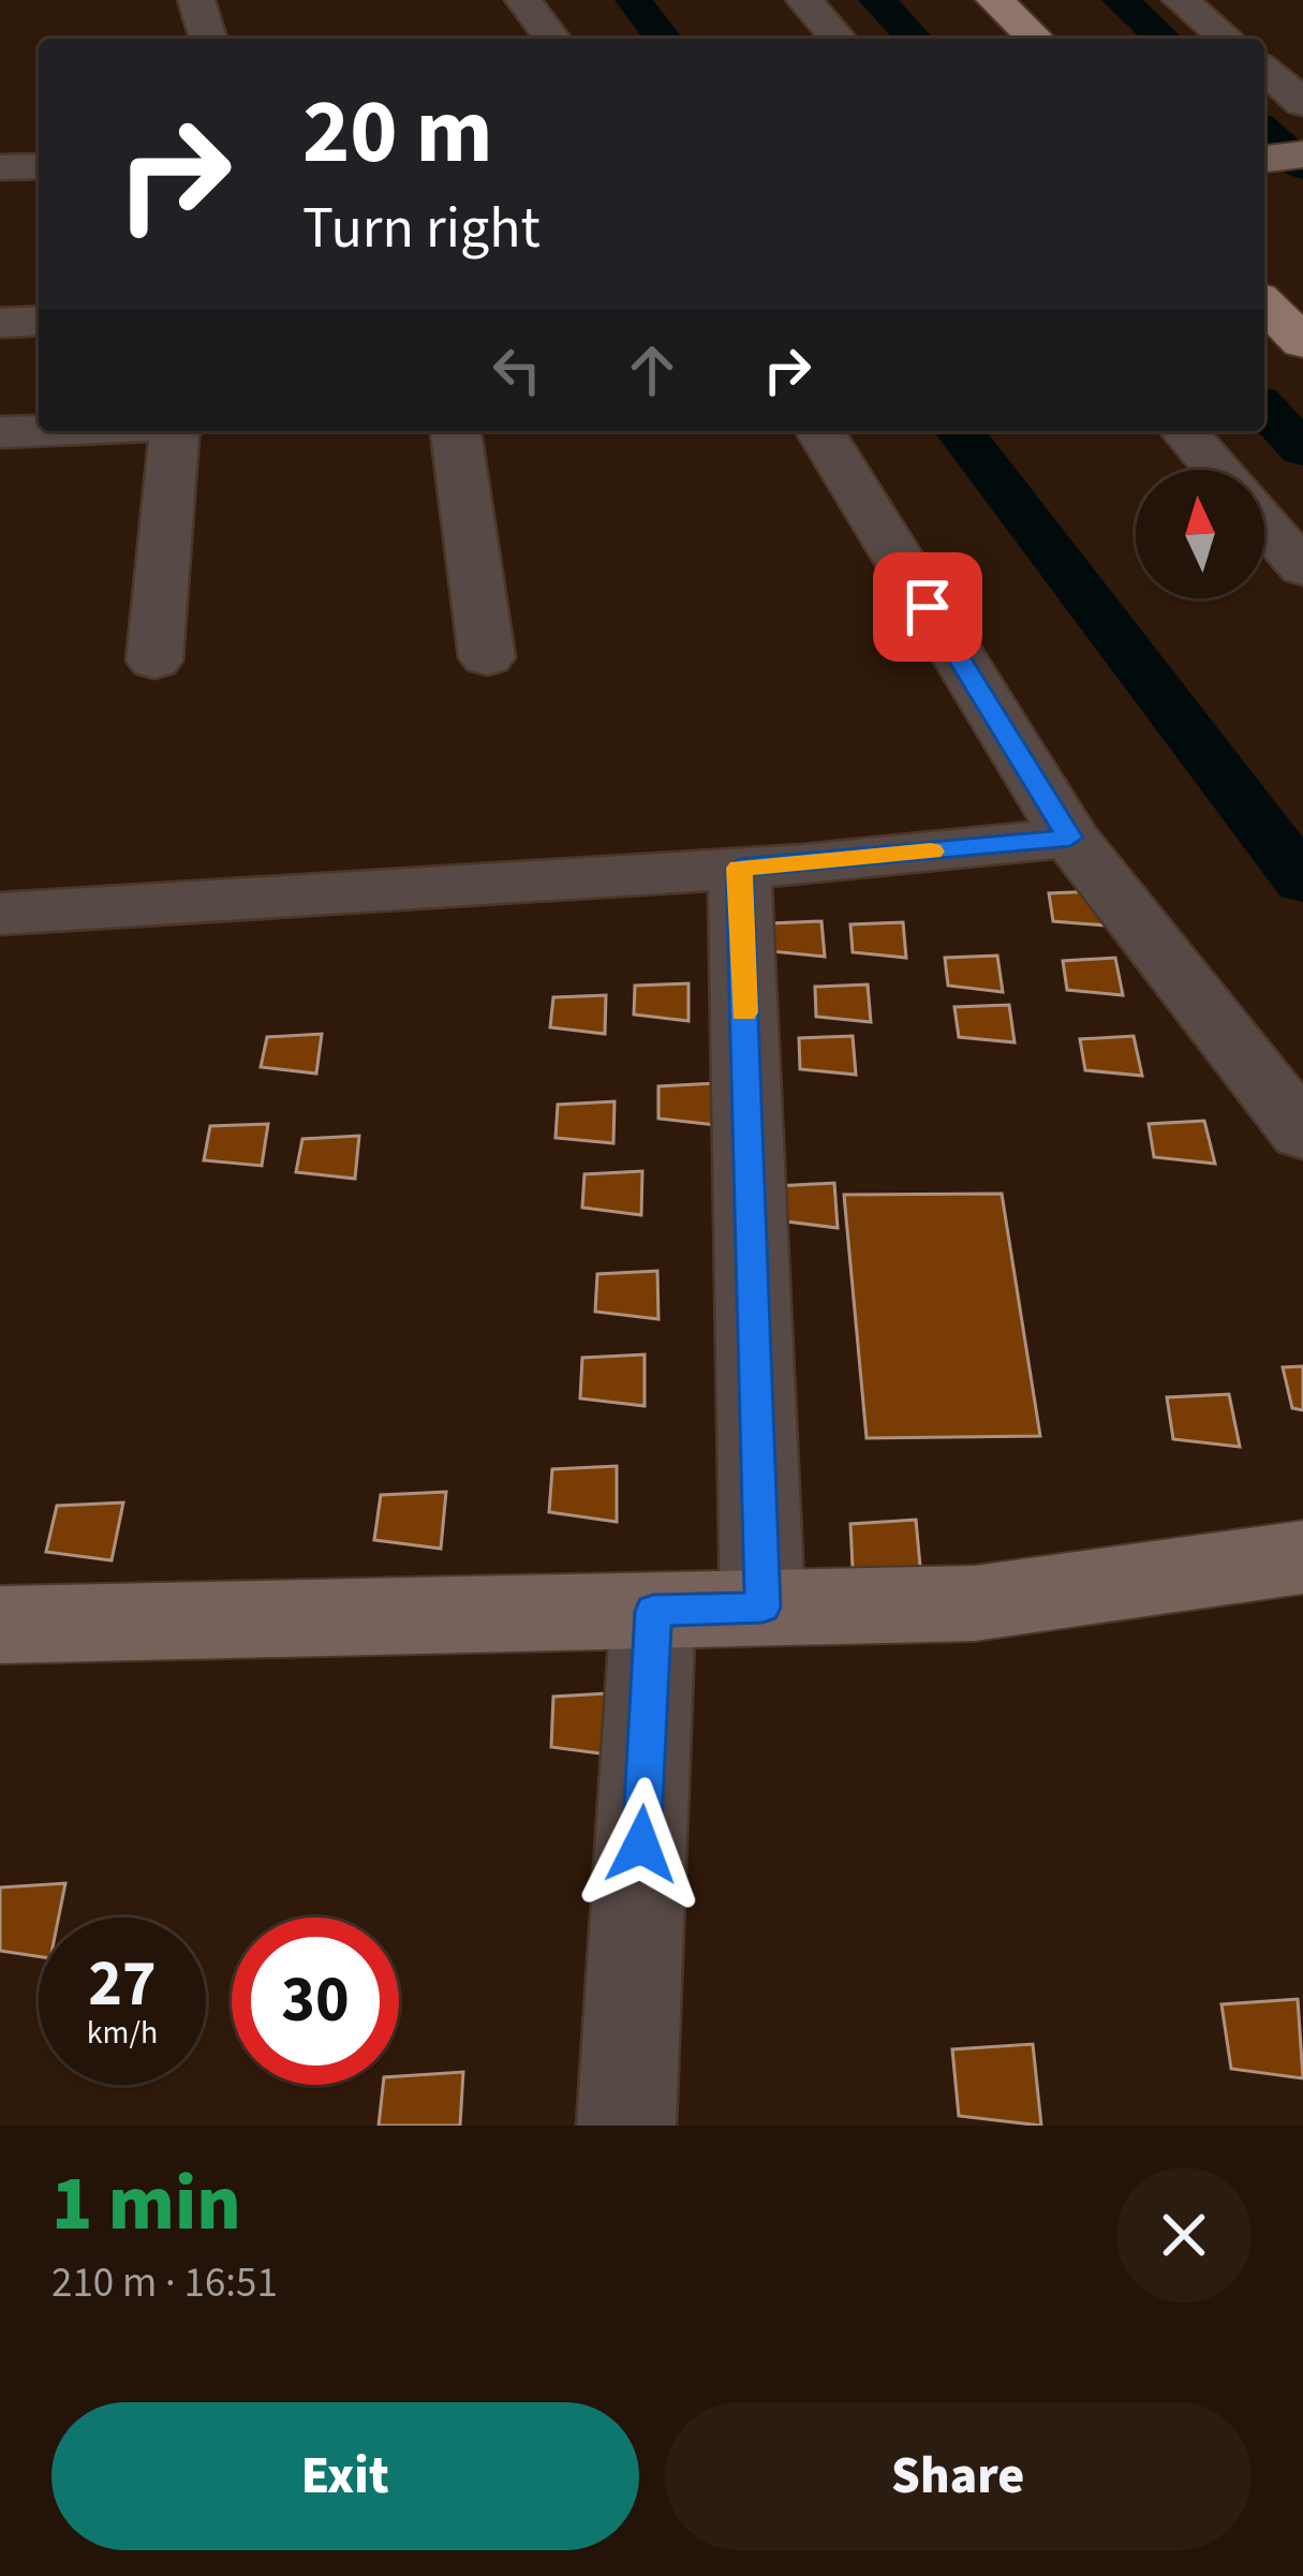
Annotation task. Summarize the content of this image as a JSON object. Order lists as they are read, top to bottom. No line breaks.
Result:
{"north":"top","page":{"turn":["20 m","Turn right"],"speed":"27 km/h","limit":"30","heading":["1 min","210 m · 16:51"],"buttons":["Exit","Share"]}}
